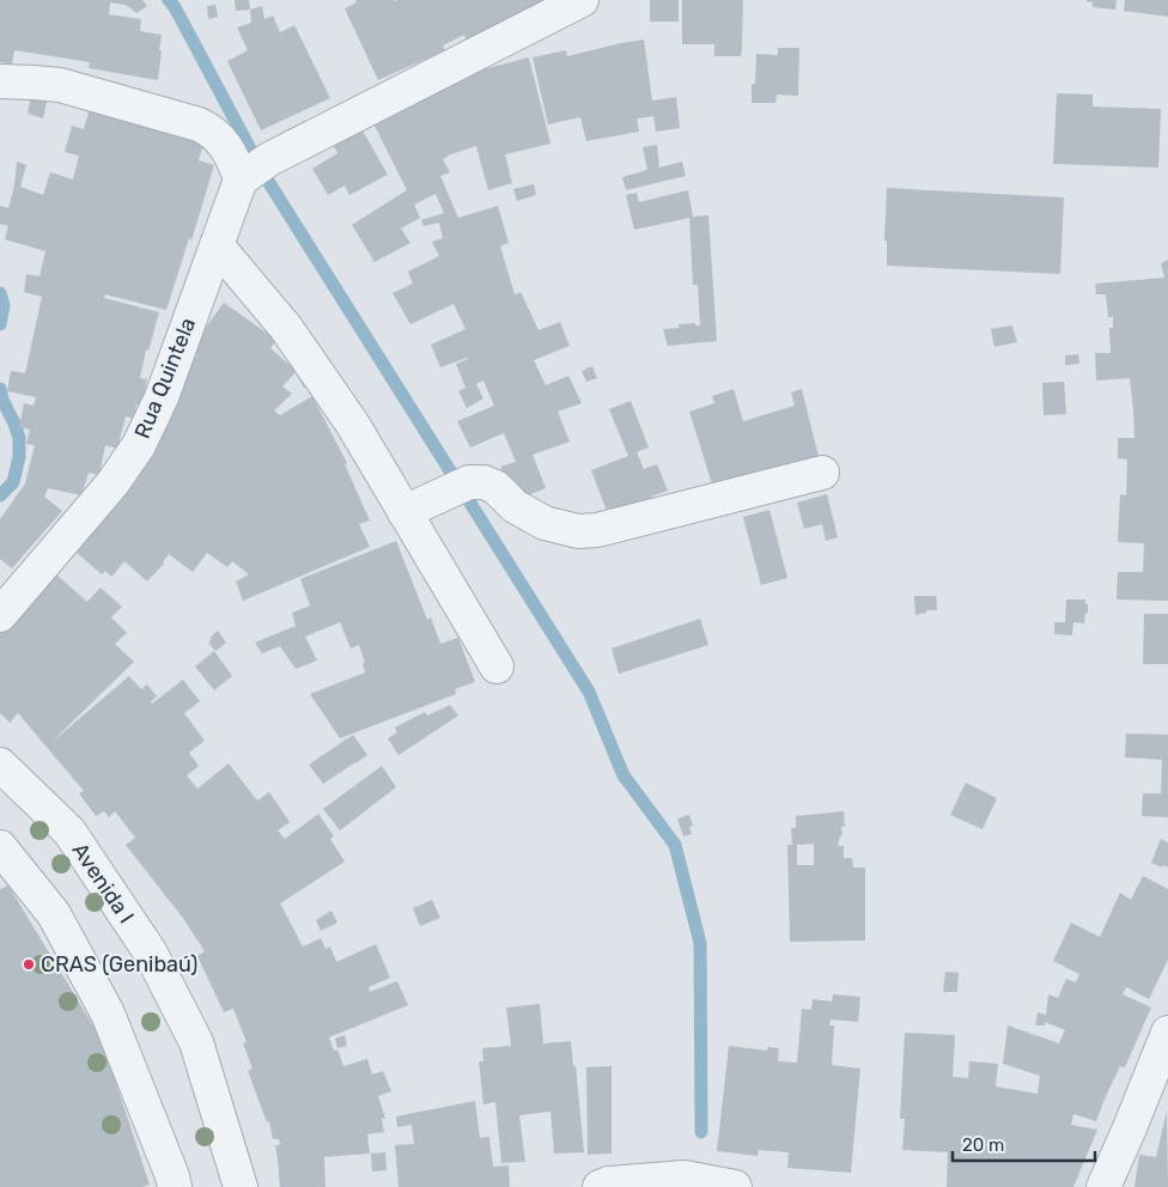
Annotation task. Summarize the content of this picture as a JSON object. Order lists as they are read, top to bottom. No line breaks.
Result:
{"streets":{"street":["Rua Quintela","Avenida I"]},"places":["CRAS (Genibaú)"],"scale_bar":"20 m"}
